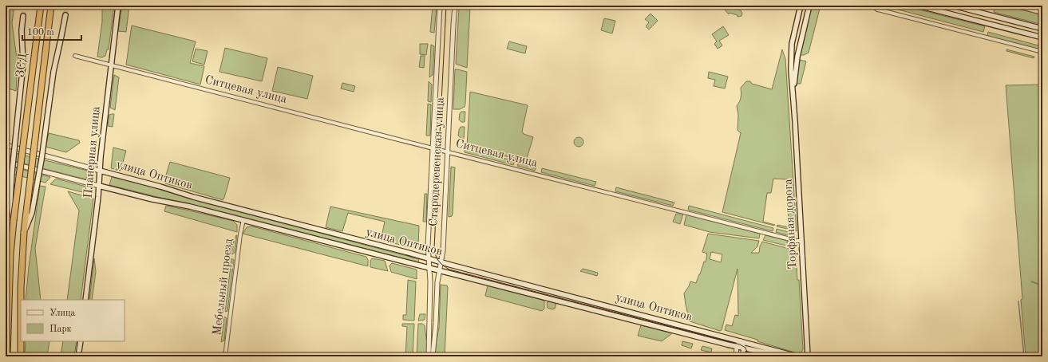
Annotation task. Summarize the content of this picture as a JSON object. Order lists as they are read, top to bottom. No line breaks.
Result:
{"streets":{"highway":["ЗСД"],"main road":["Планерная улица","улица Оптиков","Торфяная дорога"],"street":["Ситцевая улица","Стародеревенская улица","Мебельный проезд"]},"crossings":[["Ситцевая улица","Планерная улица"],["Ситцевая улица","Стародеревенская улица"],["Ситцевая улица","Торфяная дорога"],["Планерная улица","улица Оптиков"],["Стародеревенская улица","улица Оптиков"],["улица Оптиков","Мебельный проезд"]],"legend":["Улица","Парк"],"scale_bar":"100 m"}
